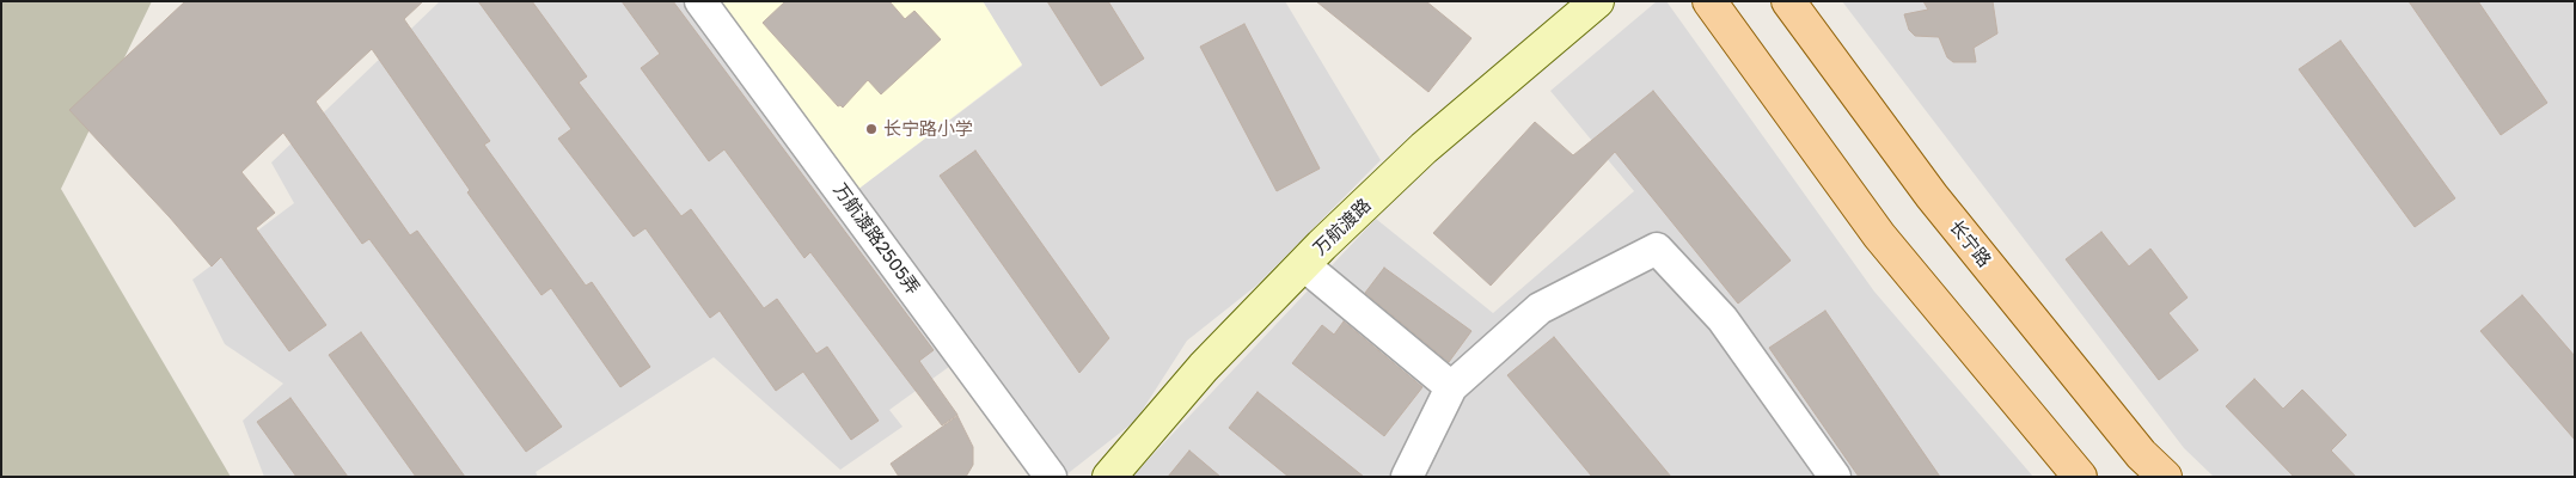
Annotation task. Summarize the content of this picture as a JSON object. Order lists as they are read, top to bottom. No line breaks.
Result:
{"streets":{"main road":["长宁路"],"street":["万航渡路","万航渡路2505弄"]},"places":["长宁路小学"]}
